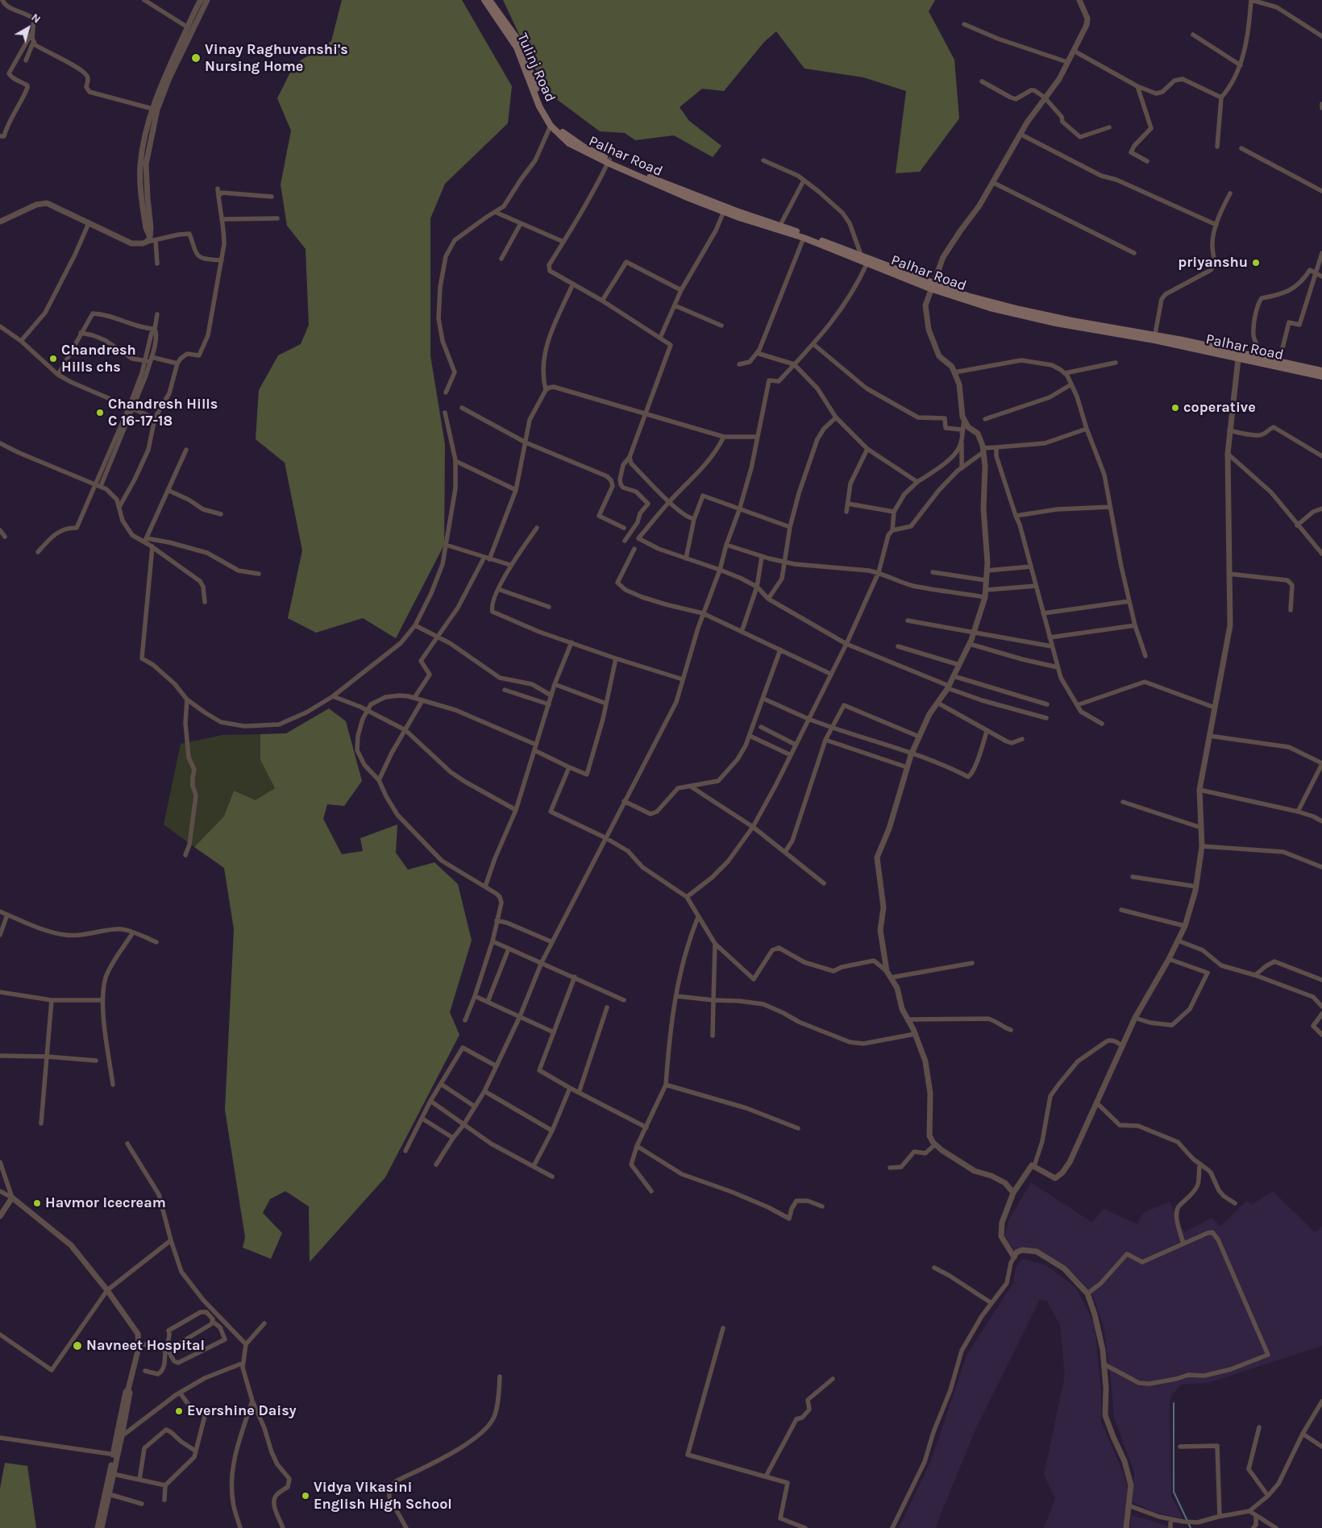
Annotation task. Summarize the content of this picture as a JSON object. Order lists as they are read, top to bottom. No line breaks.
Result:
{"streets":{"main road":["Tulinj Road","Palhar Road"]},"crossings":[["Tulinj Road","Palhar Road"]],"places":["Vinay Raghuvanshi's Nursing Home","priyanshu","Chandresh Hills chs","coperative","Chandresh Hills C 16-17-18","Havmor Icecream","Navneet Hospital","Evershine Daisy","Vidya Vikasini English High School"],"north":"top right"}
